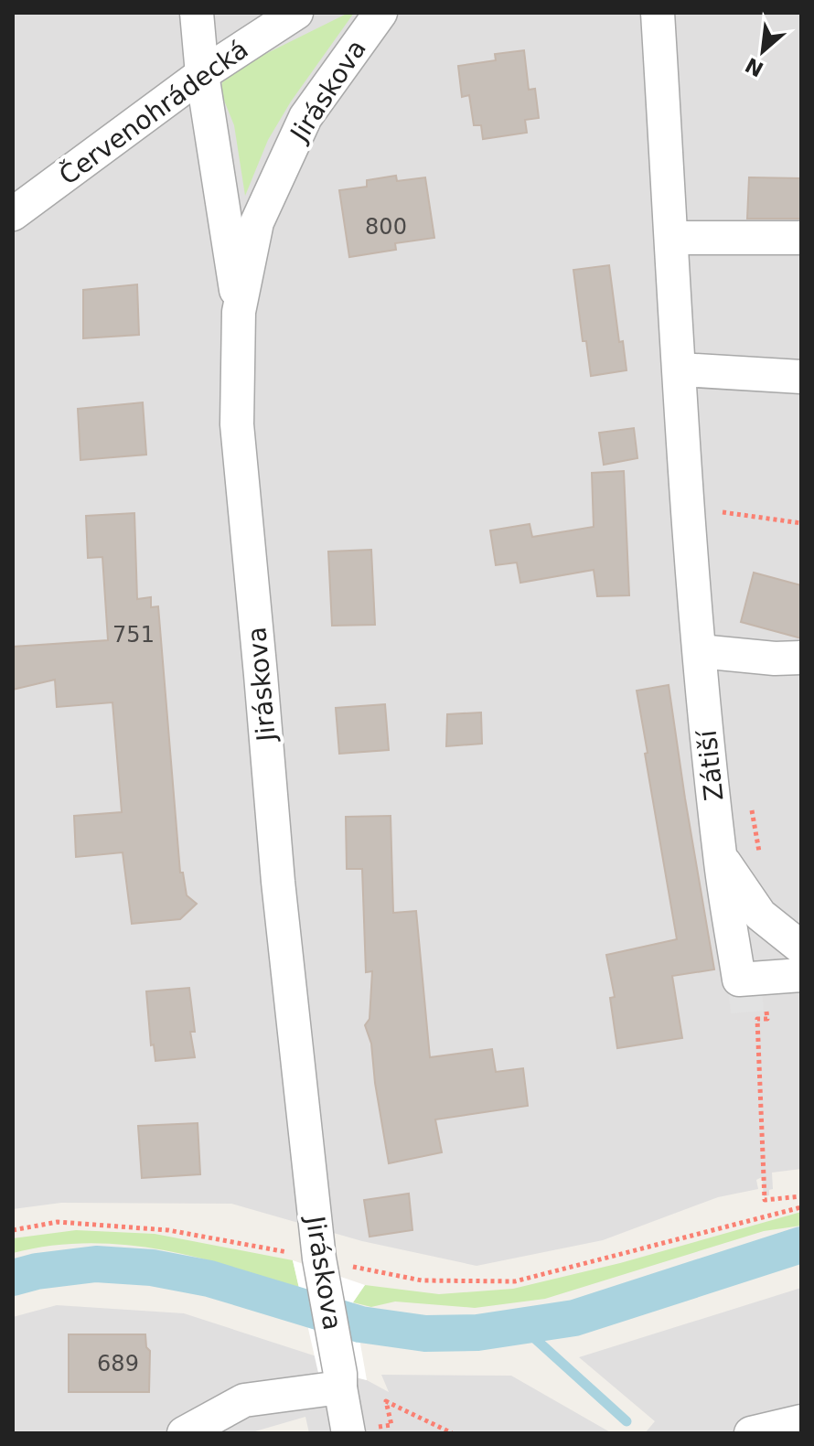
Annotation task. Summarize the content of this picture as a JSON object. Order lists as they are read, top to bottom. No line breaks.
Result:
{"streets":{"street":["Jiráskova","Červenohrádecká","Zátiší"]},"house_numbers":["800","751","689"],"north":"bottom left"}
